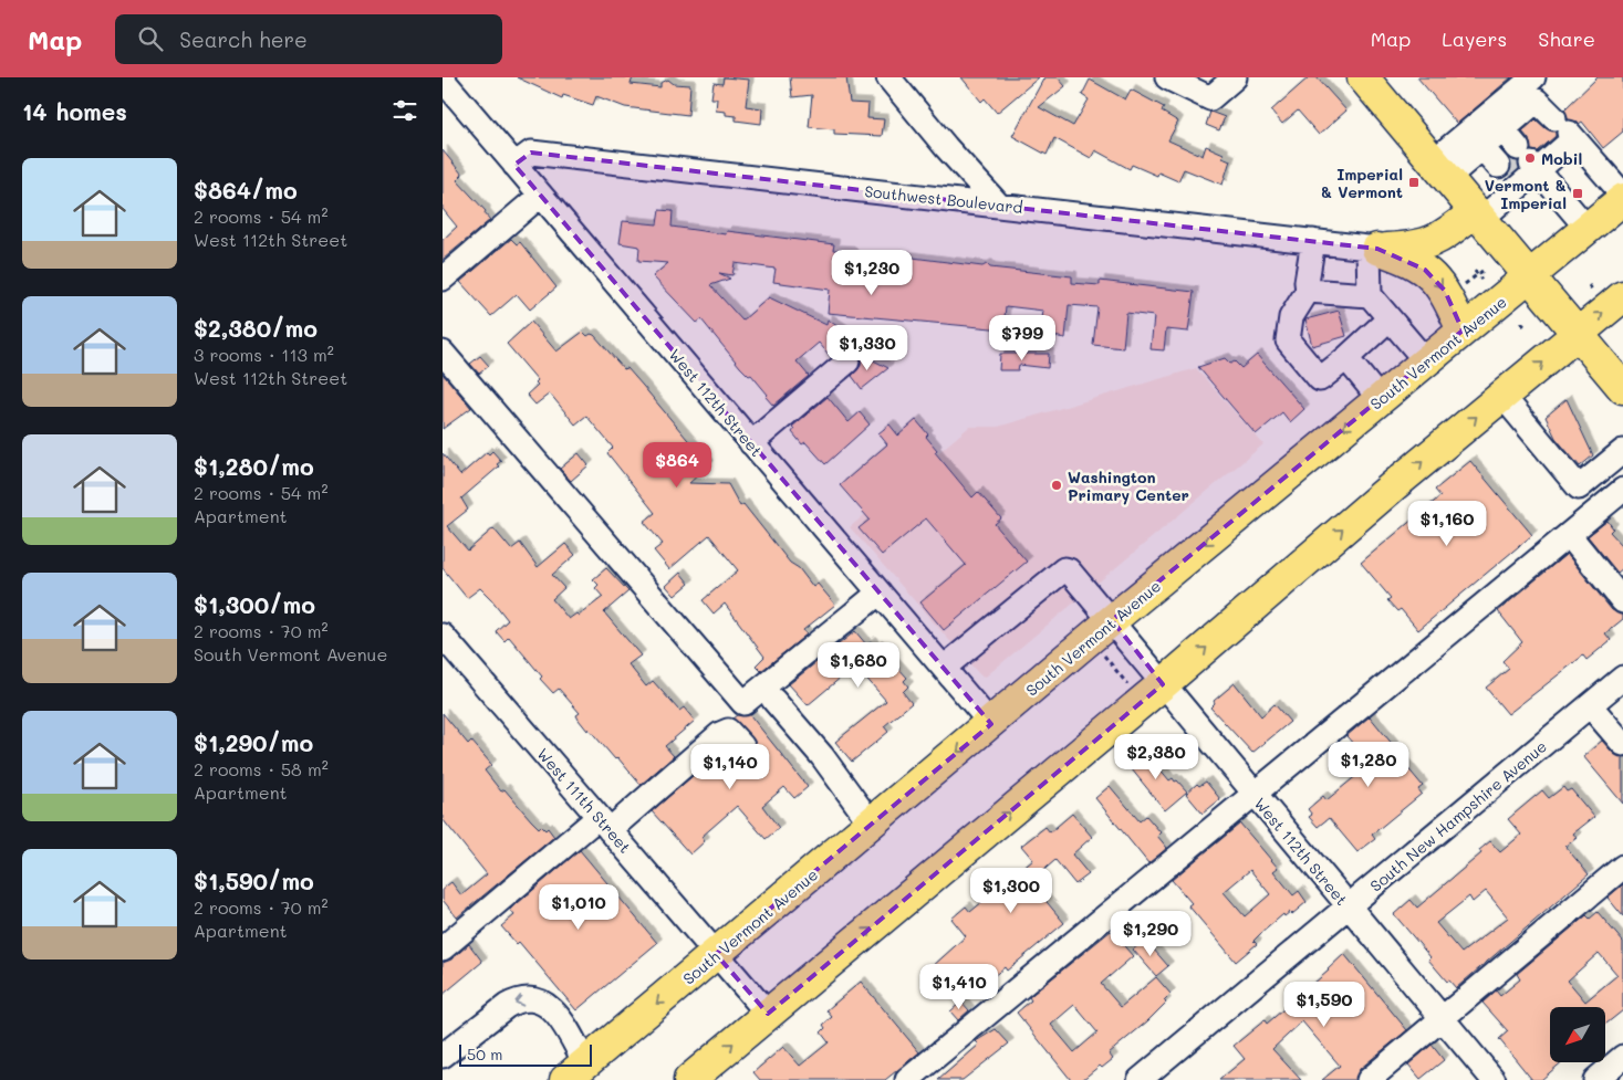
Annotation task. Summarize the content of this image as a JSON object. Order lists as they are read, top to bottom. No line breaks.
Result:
{"streets":{"main road":["South Vermont Avenue"],"street":["Southwest Boulevard","West 112th Street","West 111th Street","South New Hampshire Avenue"]},"crossings":[["Southwest Boulevard","West 112th Street"],["South Vermont Avenue","West 112th Street"],["South Vermont Avenue","West 111th Street"],["West 112th Street","South New Hampshire Avenue"]],"places":{"other":["Mobil","Washington Primary Center"],"transit":["Imperial & Vermont","Vermont & Imperial"]},"scale_bar":"50 m","north":"bottom left","page":{"header":"Map","search":"Search here","nav":["Map","Layers","Share"],"heading":"14 homes","list":[{"name":"$864/mo","note":"2 rooms · 54 m² · West 112th Street"},{"name":"$2,380/mo","note":"3 rooms · 113 m² · West 112th Street"},{"name":"$1,280/mo","note":"2 rooms · 54 m² · Apartment"},{"name":"$1,300/mo","note":"2 rooms · 70 m² · South Vermont Avenue"},{"name":"$1,290/mo","note":"2 rooms · 58 m² · Apartment"},{"name":"$1,590/mo","note":"2 rooms · 70 m² · Apartment"}],"price":["$1,230","$799","$1,330","$864","$1,160","$1,680","$2,380","$1,280","$1,140","$1,300","$1,010","$1,290","$1,410","$1,590"],"scale":"50 m"}}
